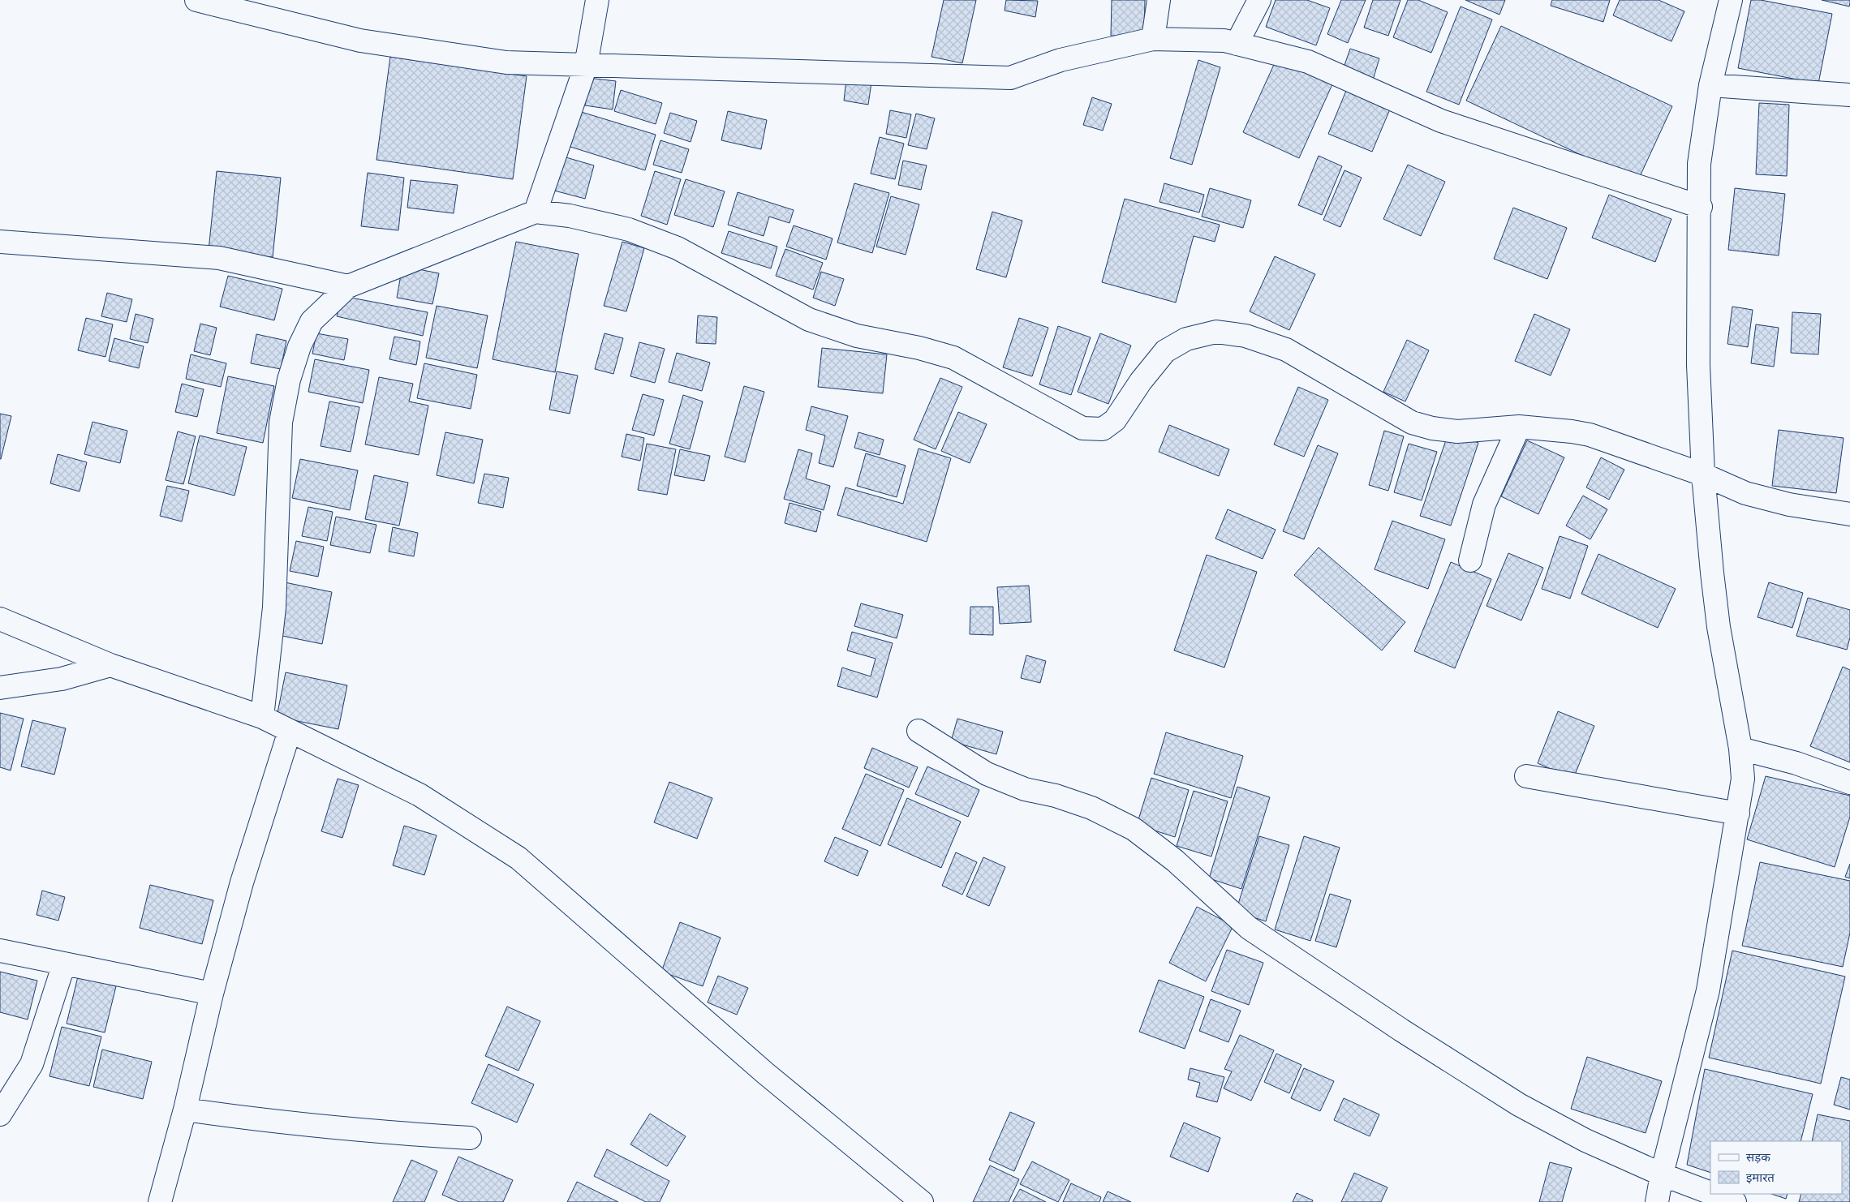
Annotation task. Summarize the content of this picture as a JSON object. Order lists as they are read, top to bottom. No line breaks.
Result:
{"legend":["सड़क","इमारत"]}
